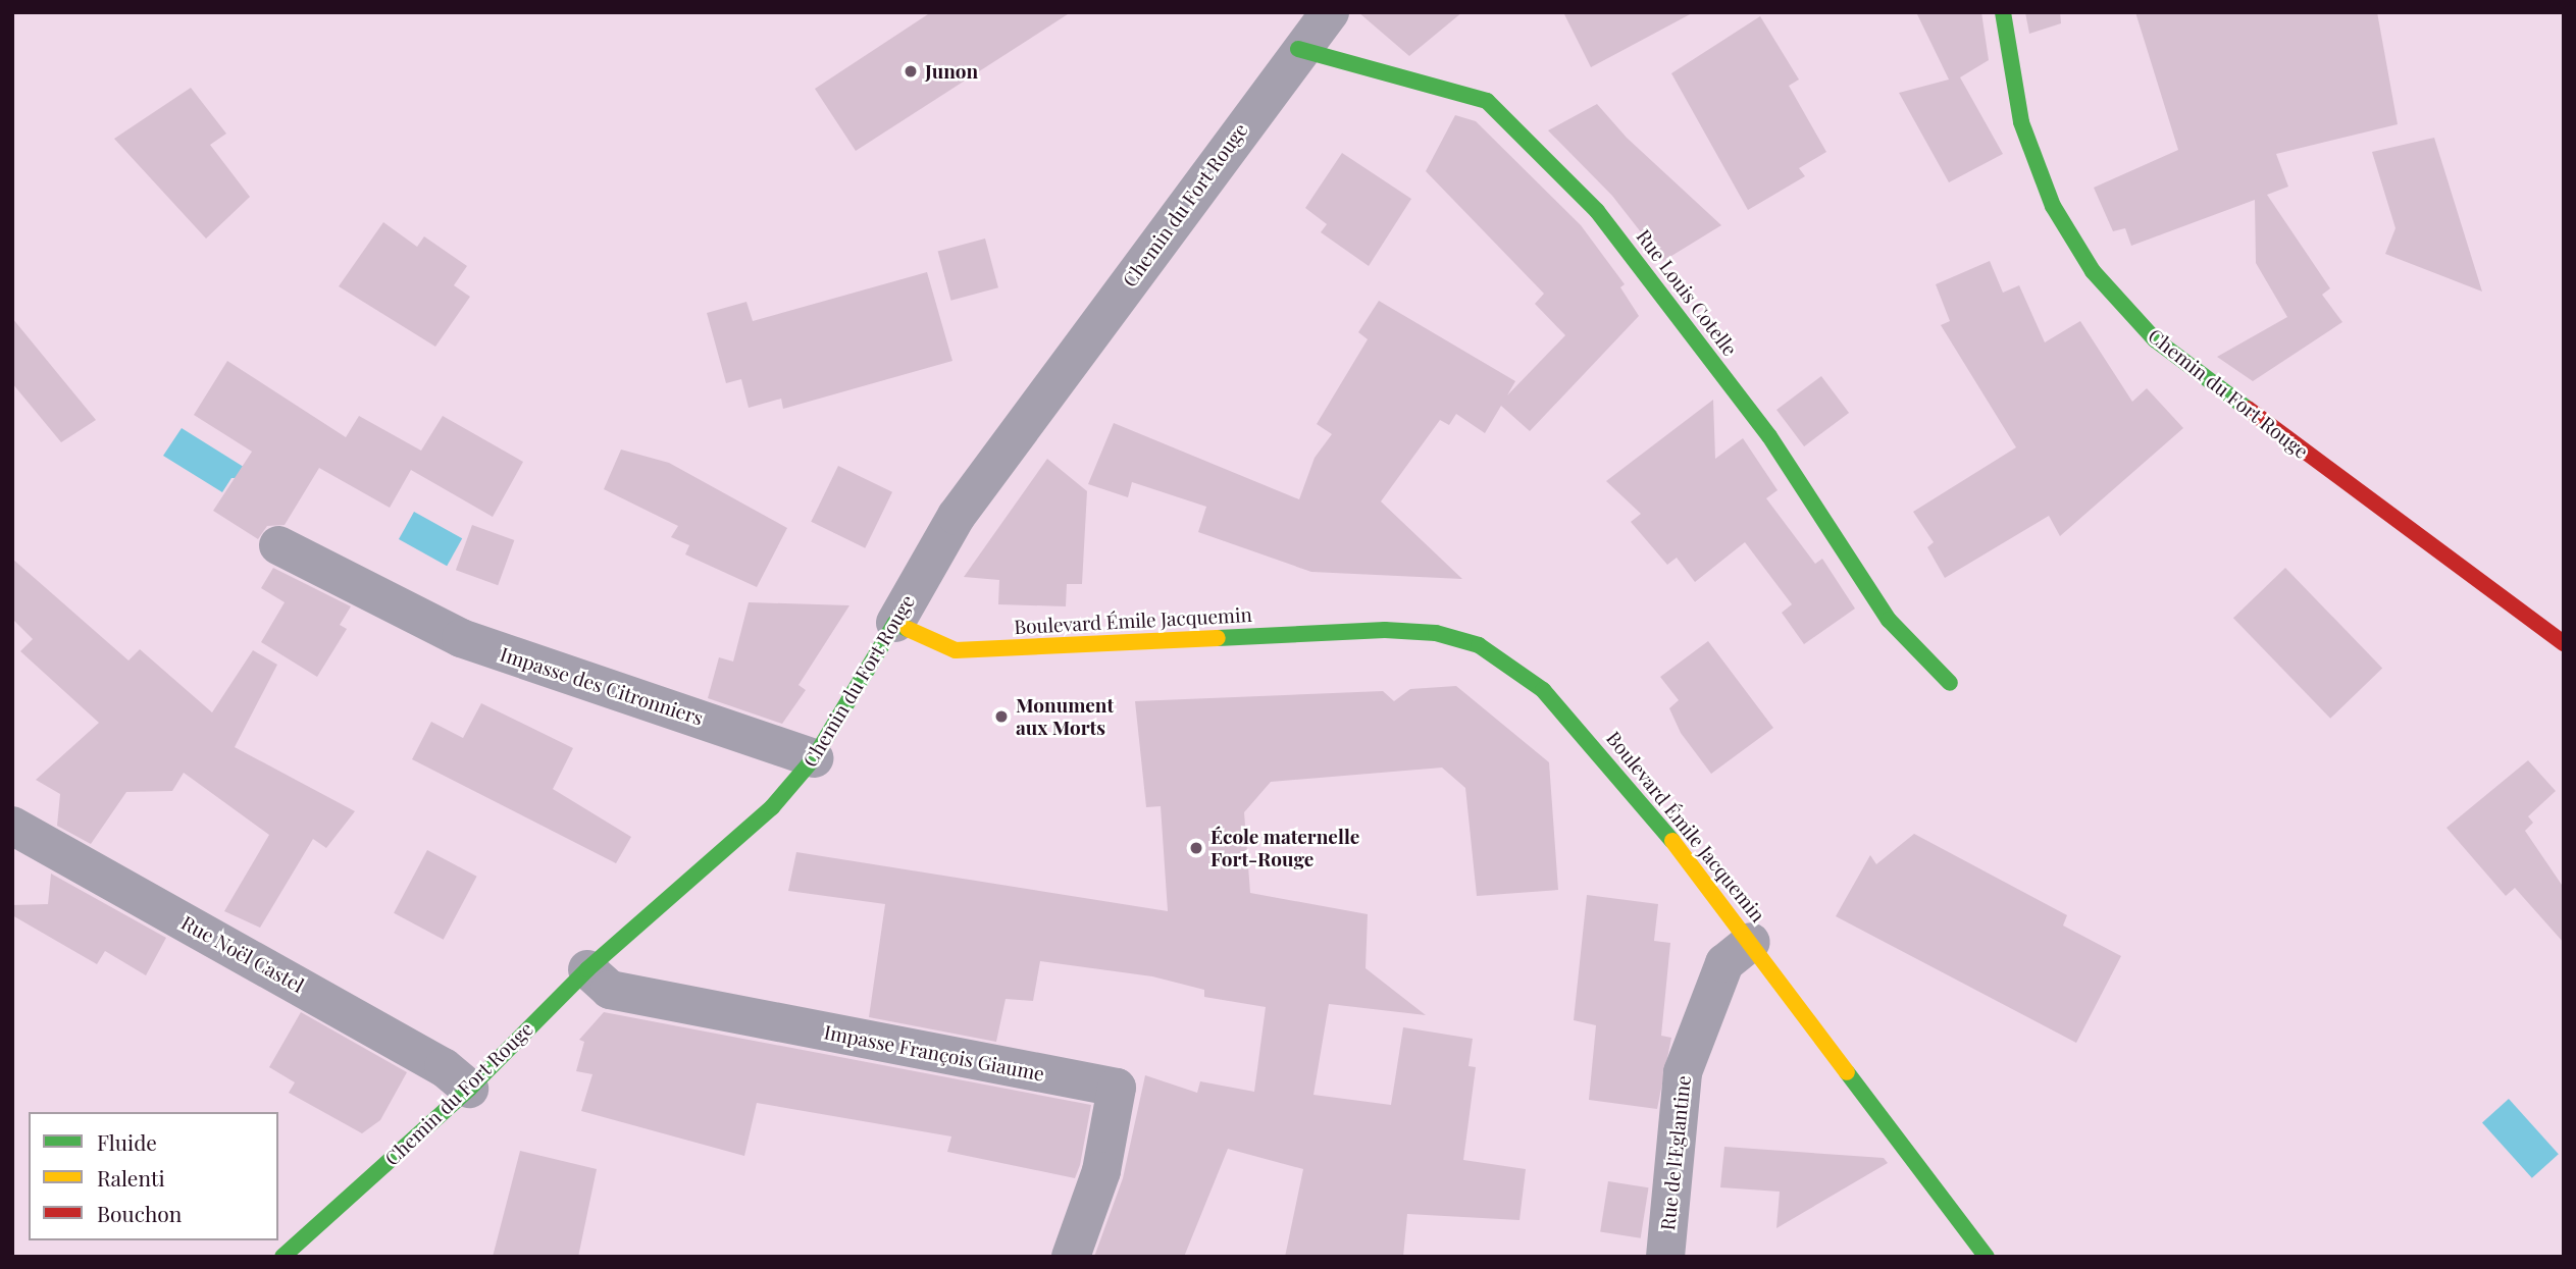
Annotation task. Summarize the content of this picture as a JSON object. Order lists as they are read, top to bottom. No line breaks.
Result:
{"streets":{"main road":["Chemin du Fort Rouge","Rue Louis Cotelle","Boulevard Émile Jacquemin"],"street":["Impasse des Citronniers","Rue Noël Castel","Impasse François Giaume","Rue de l'Eglantine"]},"crossings":[["Chemin du Fort Rouge","Rue Louis Cotelle"],["Chemin du Fort Rouge","Boulevard Émile Jacquemin"],["Chemin du Fort Rouge","Impasse des Citronniers"],["Chemin du Fort Rouge","Rue Noël Castel"],["Chemin du Fort Rouge","Impasse François Giaume"],["Boulevard Émile Jacquemin","Rue de l'Eglantine"]],"places":["Junon","Monument aux Morts","École maternelle Fort-Rouge"],"legend":["Fluide","Ralenti","Bouchon"]}
